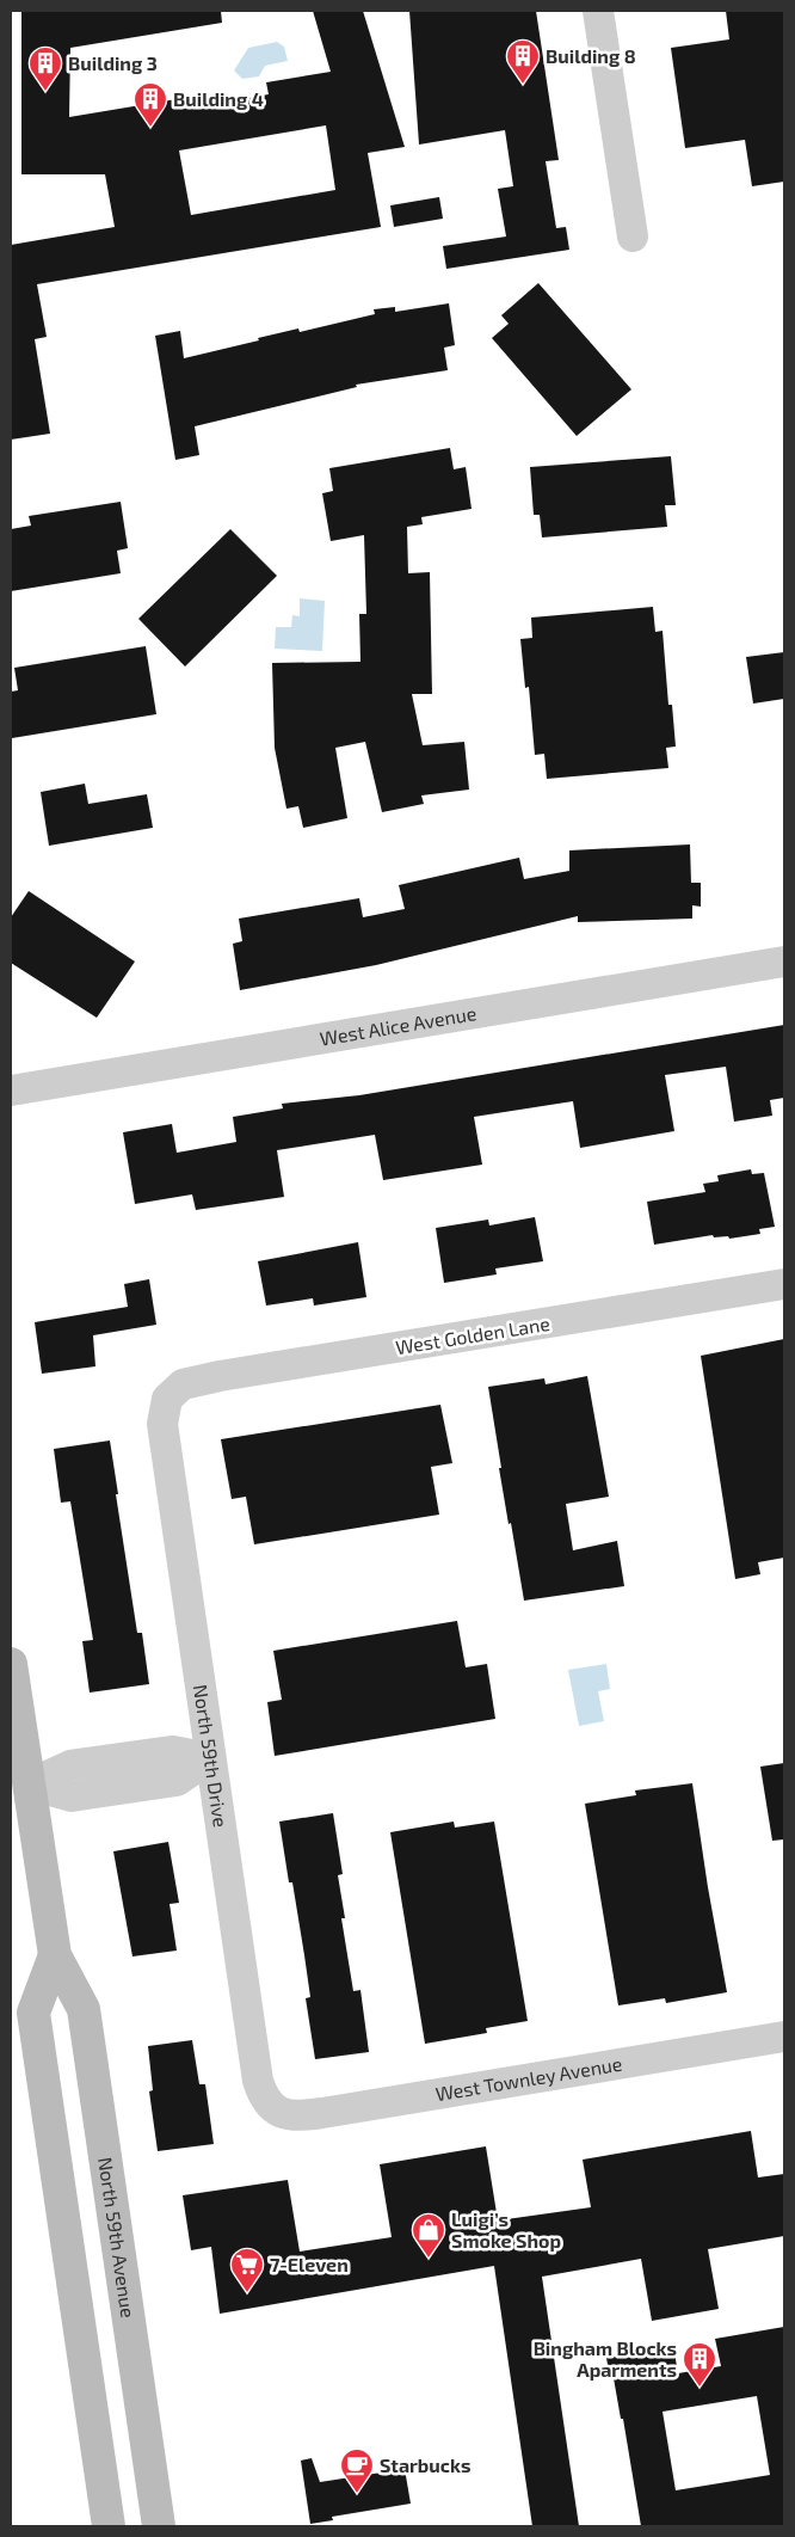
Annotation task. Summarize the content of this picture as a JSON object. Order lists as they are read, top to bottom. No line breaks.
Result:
{"streets":{"main road":["North 59th Avenue"],"street":["West Alice Avenue","West Golden Lane","North 59th Drive","West Townley Avenue"]},"crossings":[["West Golden Lane","North 59th Drive"],["North 59th Drive","West Townley Avenue"]],"places":{"building":["Building 8","Building 3","Building 4","Bingham Blocks Aparments"],"shop":["Luigi’s Smoke Shop"],"supermarket":["7-Eleven"],"cafe":["Starbucks"]}}
